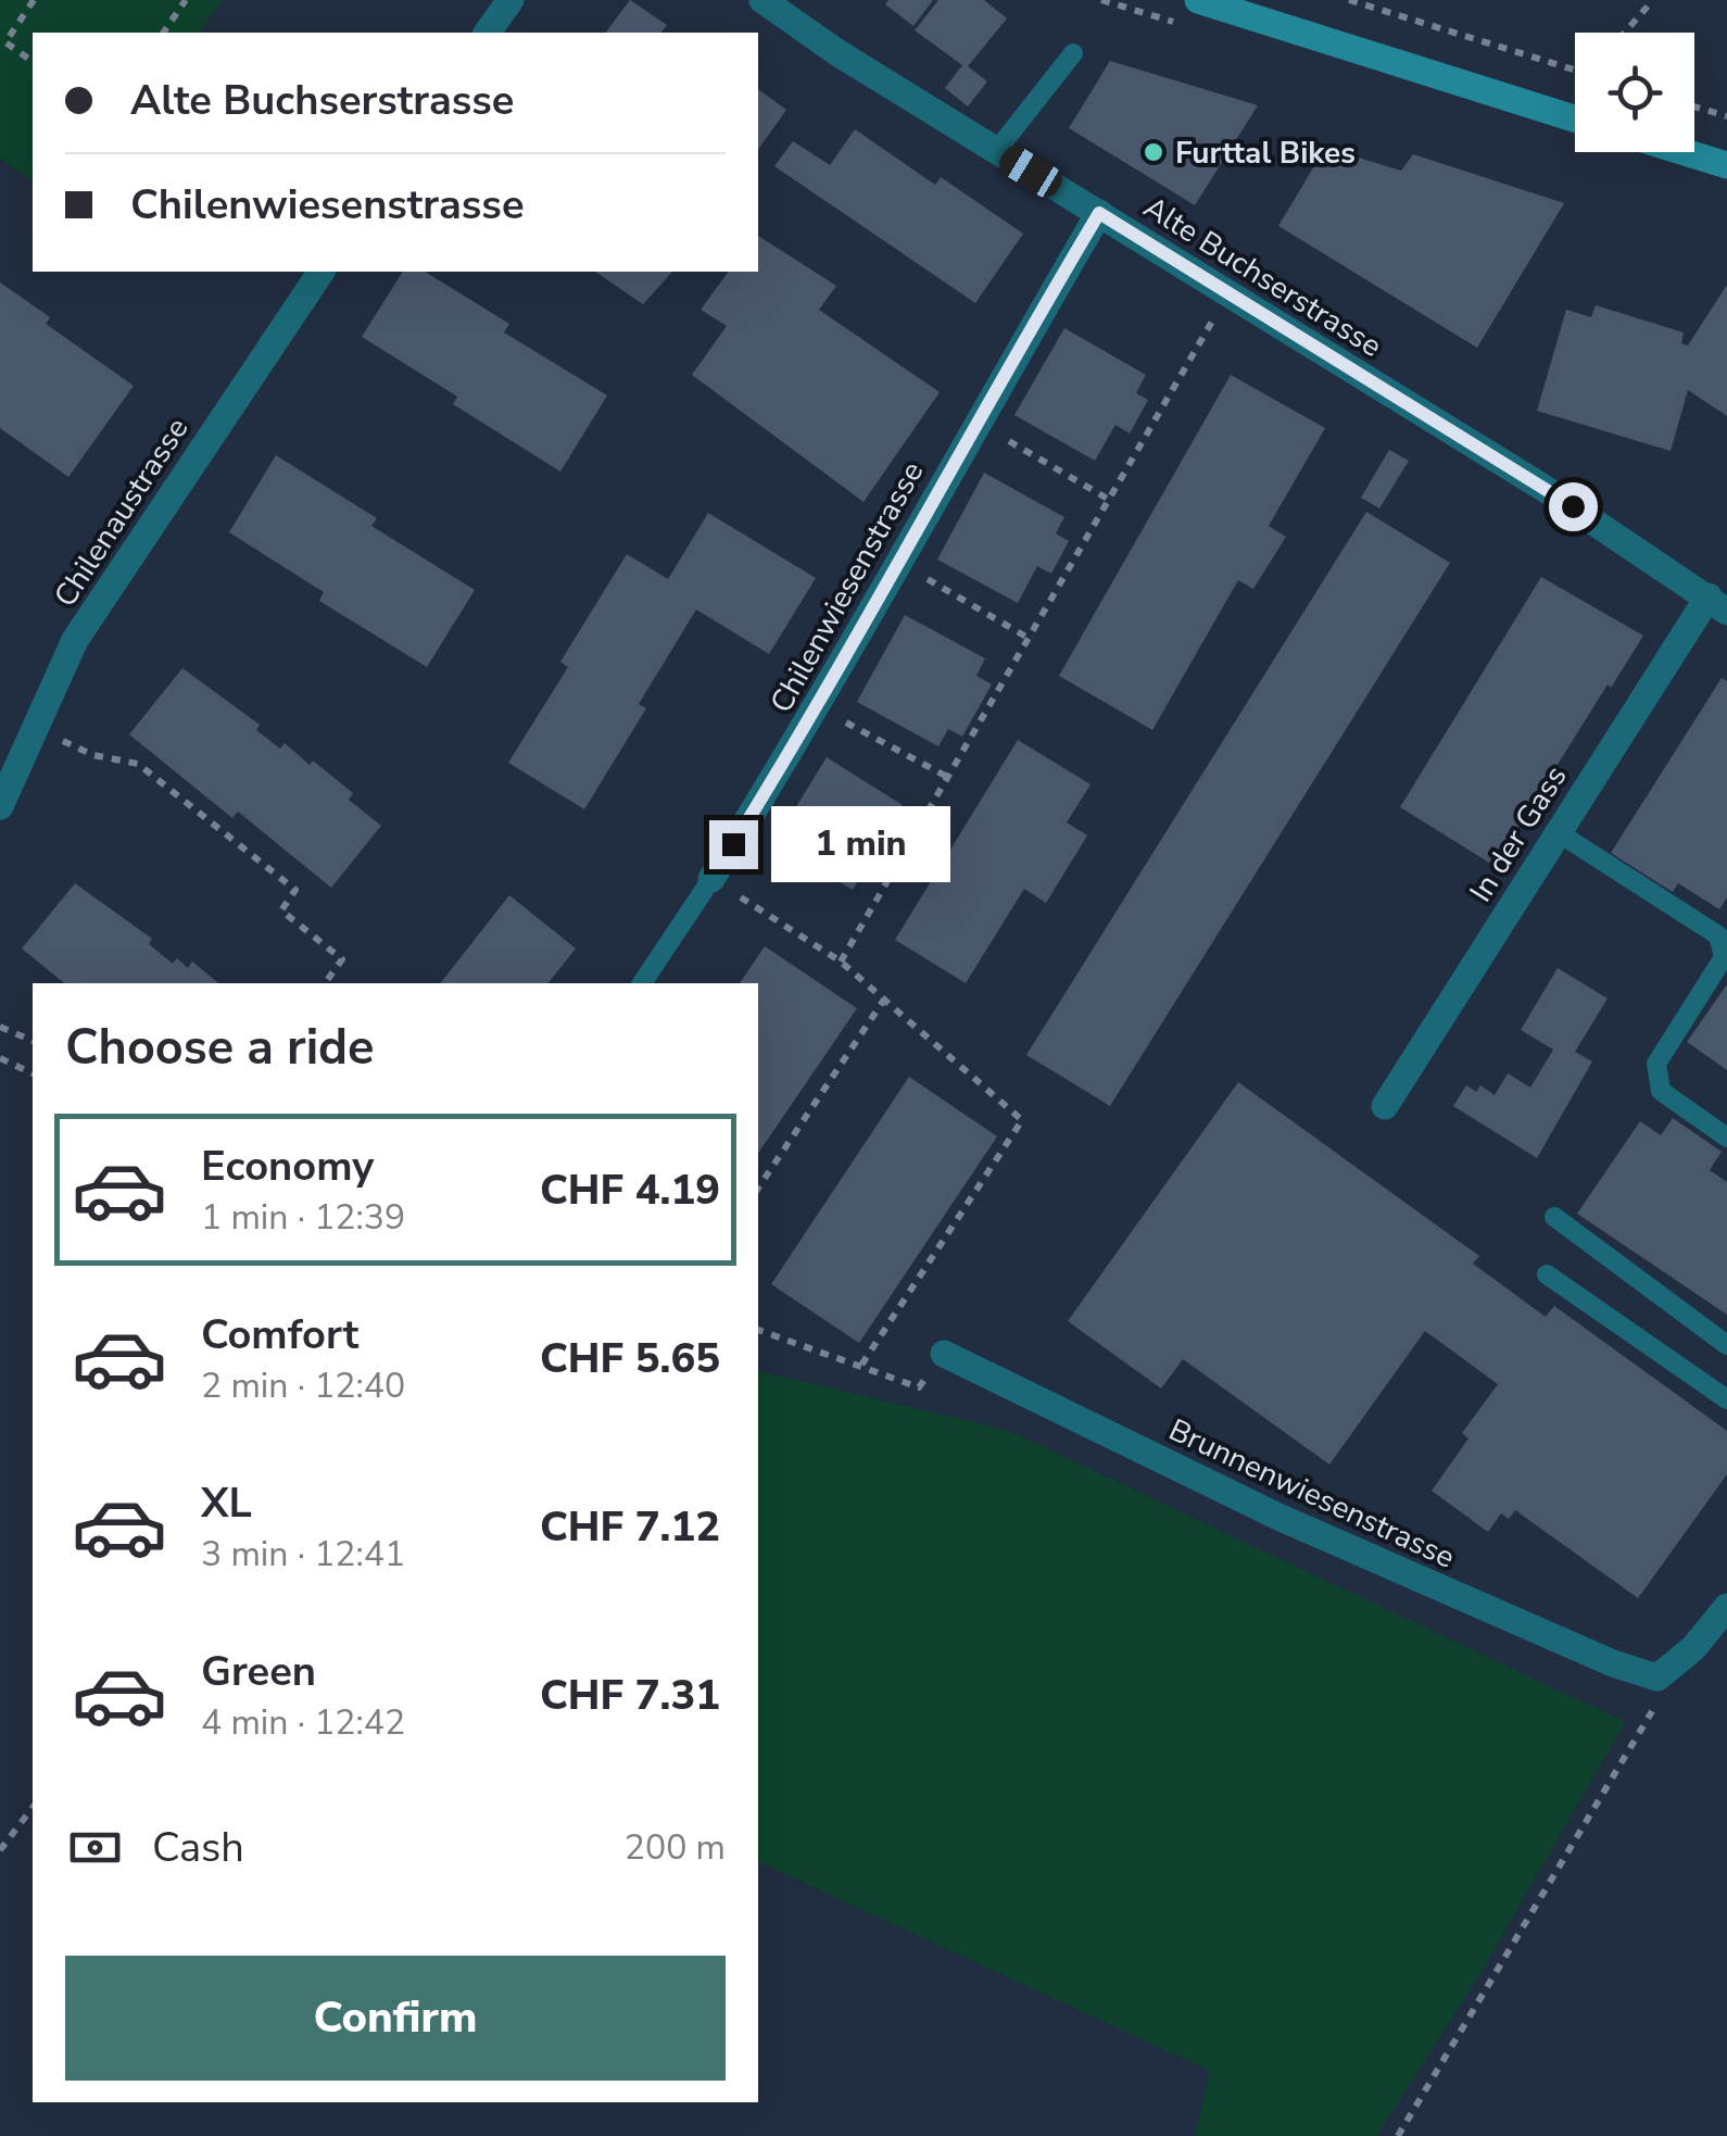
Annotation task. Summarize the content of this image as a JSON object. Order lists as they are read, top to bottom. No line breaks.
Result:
{"streets":{"street":["Alte Buchserstrasse","Chilenaustrasse","Chilenwiesenstrasse","In der Gass","Brunnenwiesenstrasse"]},"crossings":[["Alte Buchserstrasse","Chilenwiesenstrasse"],["Alte Buchserstrasse","In der Gass"]],"places":["Furttal Bikes"],"page":{"banner":["Alte Buchserstrasse","Chilenwiesenstrasse"],"bubble":"1 min","heading":"Choose a ride","list":[{"name":"Economy","note":"1 min · 12:39","value":"CHF 4.19"},{"name":"Comfort","note":"2 min · 12:40","value":"CHF 5.65"},{"name":"XL","note":"3 min · 12:41","value":"CHF 7.12"},{"name":"Green","note":"4 min · 12:42","value":"CHF 7.31"}],"pay":["Cash","200 m"],"buttons":"Confirm"}}
